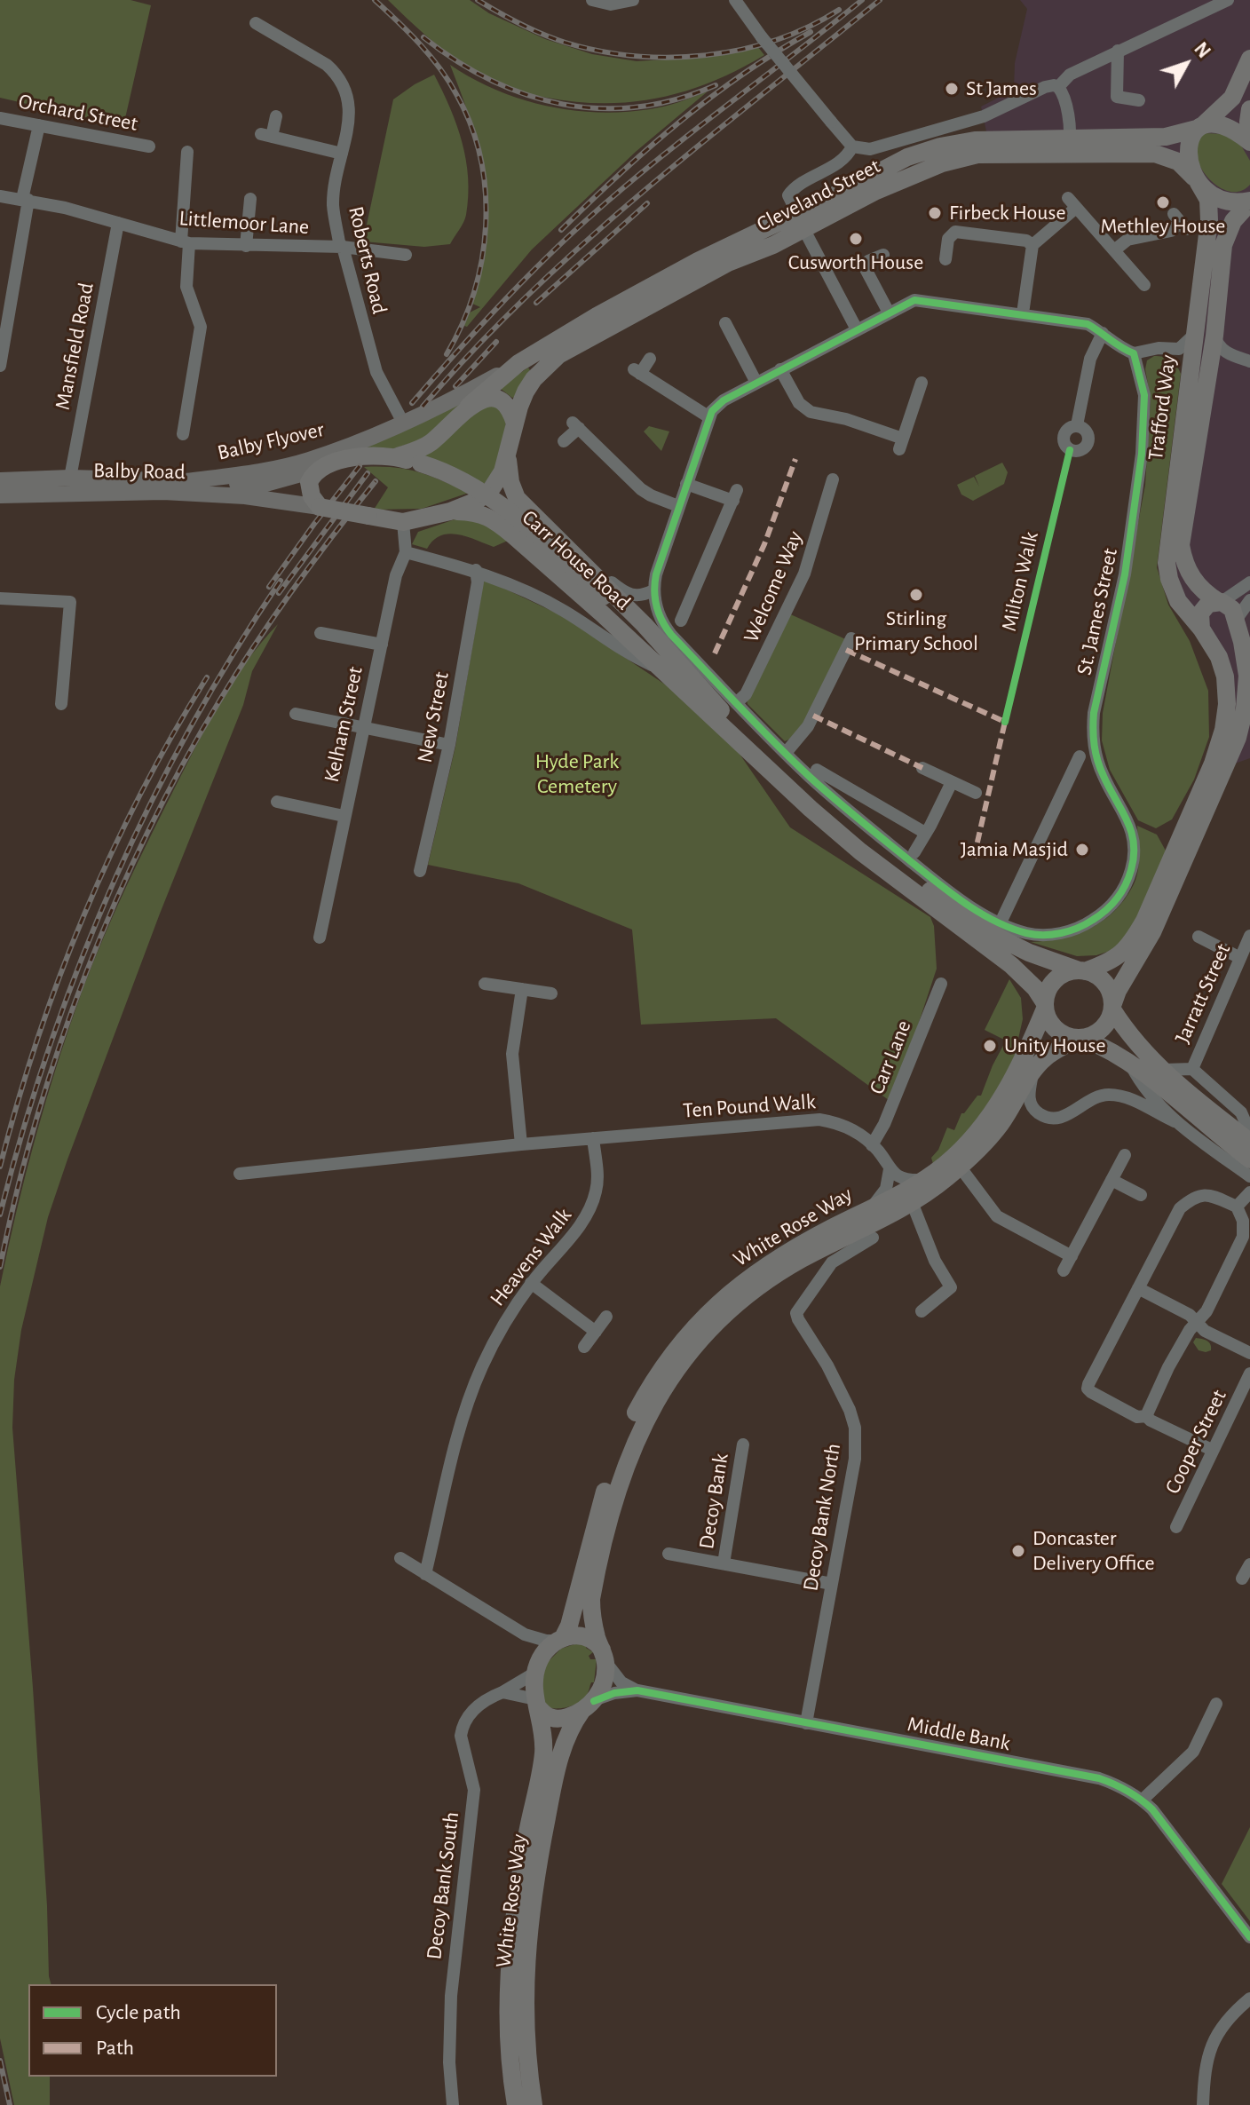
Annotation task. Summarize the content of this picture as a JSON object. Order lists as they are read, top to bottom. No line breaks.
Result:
{"streets":{"highway":["Cleveland Street","Trafford Way","Balby Flyover","Carr House Road","White Rose Way"],"main road":["Balby Road"],"street":["Orchard Street","Littlemoor Lane","Roberts Road","Mansfield Road","Welcome Way","St. James Street","New Street","Kelham Street","Jarratt Street","Carr Lane","Ten Pound Walk","Heavens Walk","Cooper Street","Decoy Bank","Decoy Bank North","Middle Bank","Decoy Bank South"],"cycle path":["Milton Walk"]},"crossings":[["Cleveland Street","Roberts Road"],["Cleveland Street","Trafford Way"],["Cleveland Street","Balby Flyover"],["Littlemoor Lane","Roberts Road"],["Littlemoor Lane","Mansfield Road"],["Roberts Road","Balby Flyover"],["Mansfield Road","Balby Flyover"],["Mansfield Road","Balby Road"],["Trafford Way","Carr House Road"],["Trafford Way","White Rose Way"],["Balby Flyover","Balby Road"],["Balby Flyover","Carr House Road"],["Carr House Road","Welcome Way"],["Carr House Road","St. James Street"],["Carr House Road","White Rose Way"],["Welcome Way","St. James Street"],["Carr Lane","Ten Pound Walk"],["Ten Pound Walk","Heavens Walk"],["White Rose Way","Middle Bank"],["White Rose Way","Decoy Bank South"],["Decoy Bank","Decoy Bank North"],["Decoy Bank North","Middle Bank"],["Middle Bank","Decoy Bank South"]],"parks":["Hyde Park Cemetery"],"places":["St James","Methley House","Firbeck House","Cusworth House","Stirling Primary School","Jamia Masjid","Unity House","Doncaster Delivery Office"],"legend":["Cycle path","Path"],"north":"top right"}
